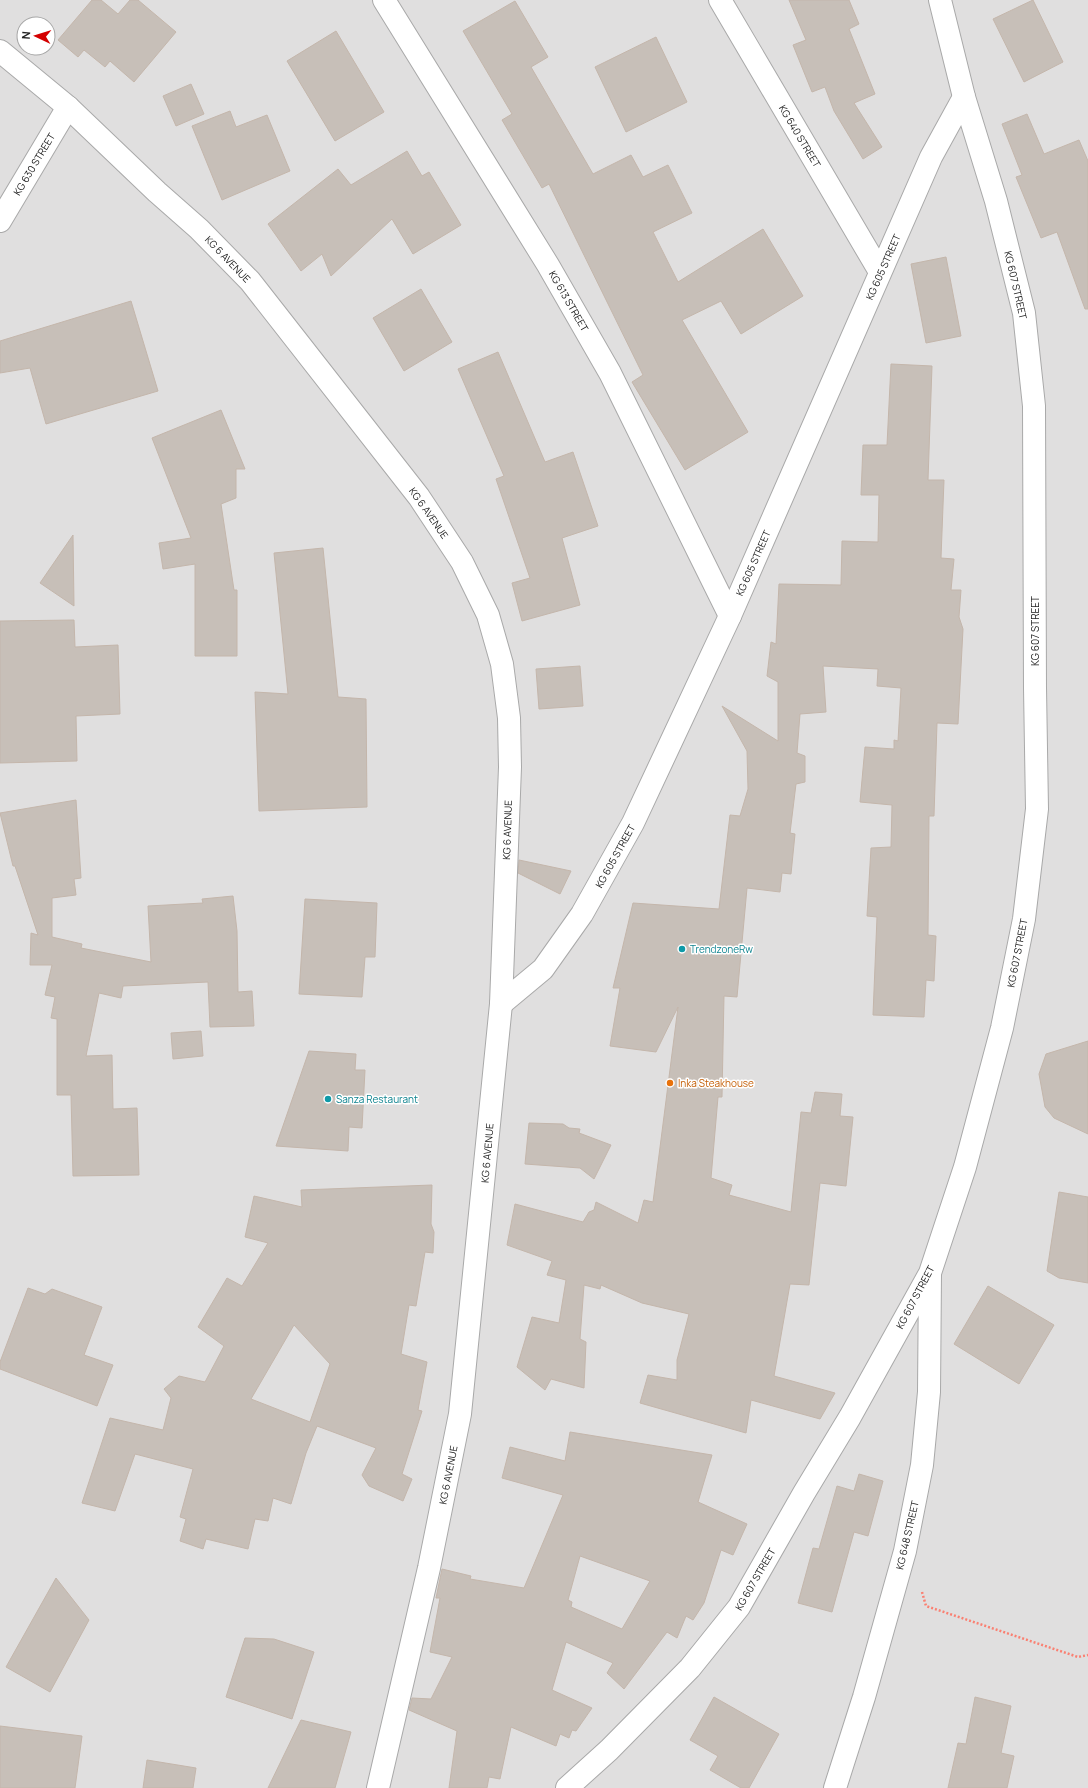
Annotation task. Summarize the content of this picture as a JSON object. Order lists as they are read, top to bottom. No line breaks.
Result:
{"streets":{"street":["KG 640 STREET","KG 630 STREET","KG 6 AVENUE","KG 605 STREET","KG 607 STREET","KG 613 STREET","KG 648 STREET"]},"crossings":[["KG 640 STREET","KG 605 STREET"],["KG 630 STREET","KG 6 AVENUE"],["KG 6 AVENUE","KG 605 STREET"],["KG 605 STREET","KG 607 STREET"],["KG 605 STREET","KG 613 STREET"],["KG 607 STREET","KG 648 STREET"]],"places":["TrendzoneRw","Inka Steakhouse","Sanza Restaurant"],"north":"left"}
